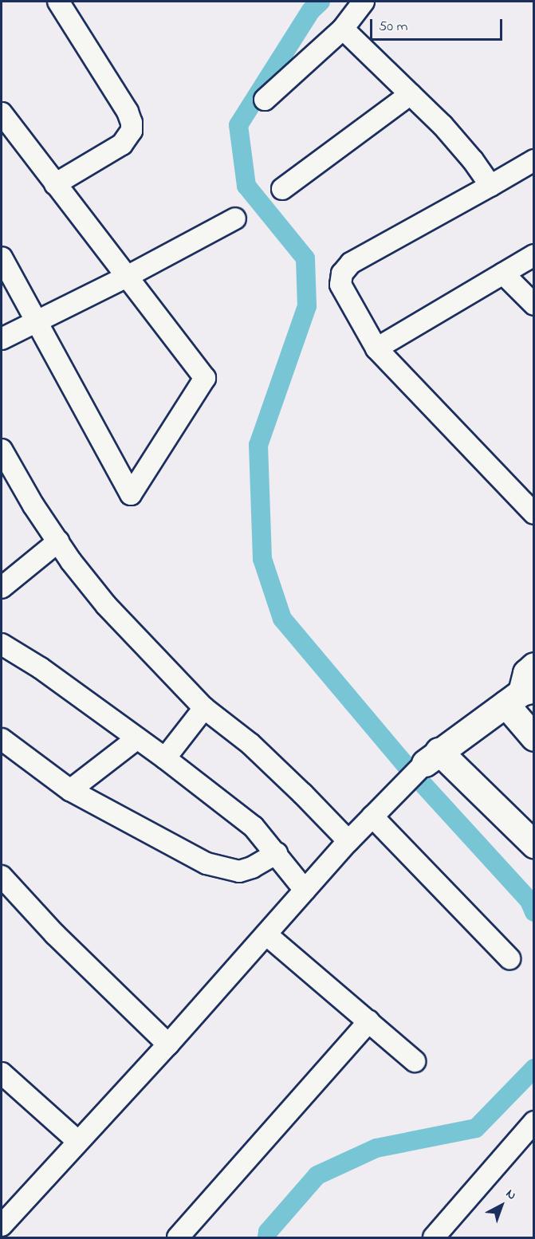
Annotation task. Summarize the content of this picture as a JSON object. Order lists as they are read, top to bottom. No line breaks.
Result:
{"scale_bar":"50 m","north":"top right"}
